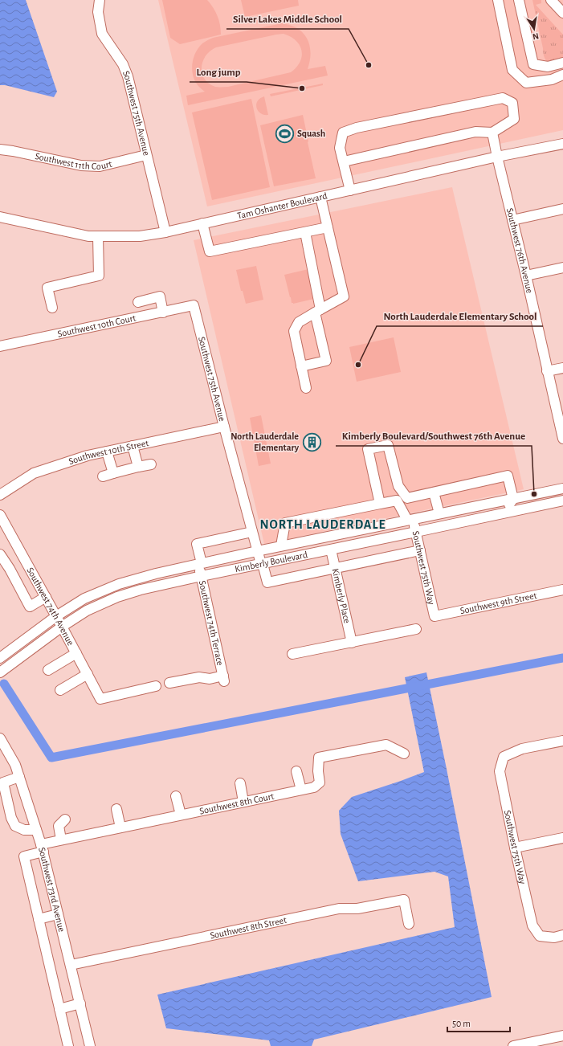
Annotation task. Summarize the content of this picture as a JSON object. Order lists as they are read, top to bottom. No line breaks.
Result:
{"streets":{"street":["Southwest 75th Avenue","Southwest 11th Court","Tam Oshanter Boulevard","Southwest 76th Avenue","Southwest 10th Court","Southwest 10th Street","Kimberly Boulevard","Southwest 75th Way","Kimberly Place","Southwest 9th Street","Southwest 74th Avenue","Southwest 74th Terrace","Southwest 8th Court","Southwest 73rd Avenue","Southwest 8th Street"]},"crossings":[["Southwest 75th Avenue","Southwest 11th Court"],["Southwest 75th Avenue","Tam Oshanter Boulevard"],["Southwest 75th Avenue","Southwest 10th Court"],["Southwest 75th Avenue","Southwest 10th Street"],["Southwest 75th Avenue","Kimberly Boulevard"],["Southwest 75th Avenue","Kimberly Place"],["Southwest 75th Avenue","Southwest 74th Terrace"],["Tam Oshanter Boulevard","Southwest 76th Avenue"],["Kimberly Boulevard","Southwest 75th Way"],["Kimberly Boulevard","Kimberly Place"],["Kimberly Boulevard","Southwest 74th Avenue"],["Kimberly Boulevard","Southwest 74th Terrace"],["Southwest 75th Way","Southwest 9th Street"],["Southwest 8th Court","Southwest 73rd Avenue"],["Southwest 73rd Avenue","Southwest 8th Street"]],"districts":["NORTH LAUDERDALE"],"places":{"other":["Silver Lakes Middle School","Long jump","North Lauderdale Elementary School","Kimberly Boulevard/Southwest 76th Avenue"],"sports":["Squash"],"building":["North Lauderdale Elementary"]},"scale_bar":"50 m","north":"bottom"}
